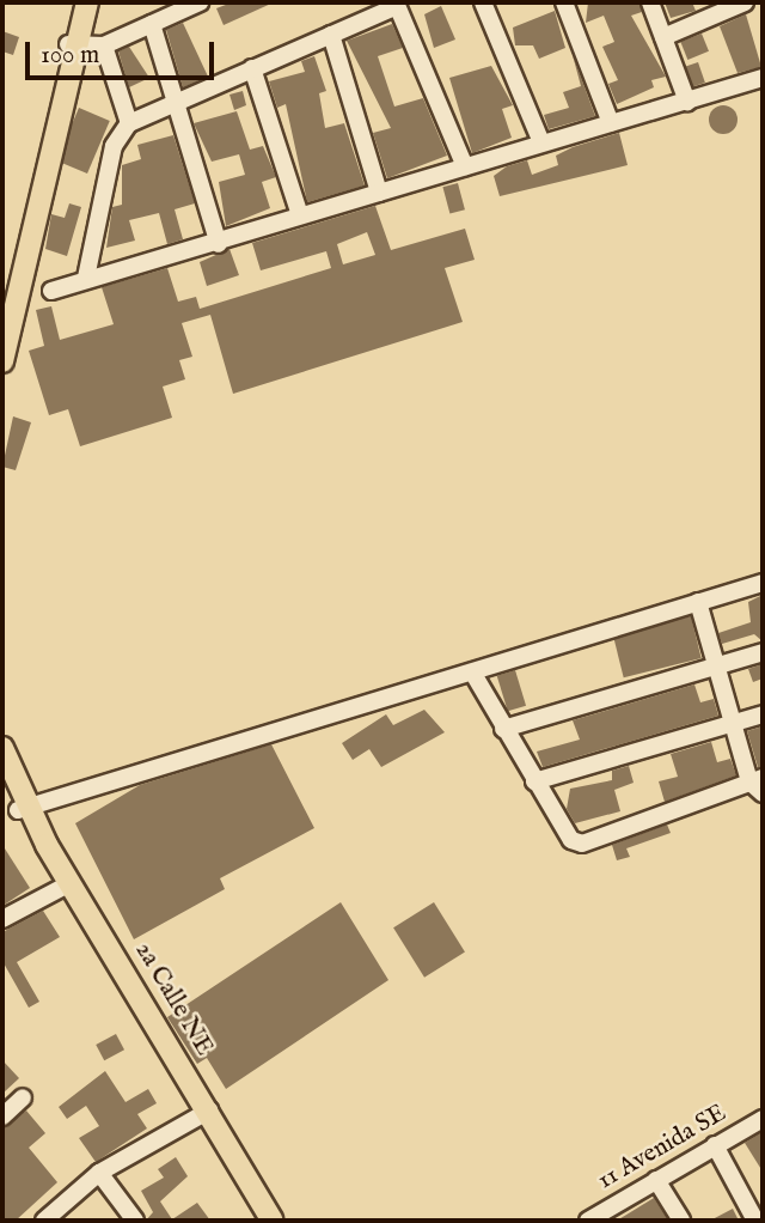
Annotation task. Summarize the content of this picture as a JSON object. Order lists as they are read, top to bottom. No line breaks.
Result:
{"streets":{"main road":["2a Calle NE"],"street":["11 Avenida SE"]},"scale_bar":"100 m"}
